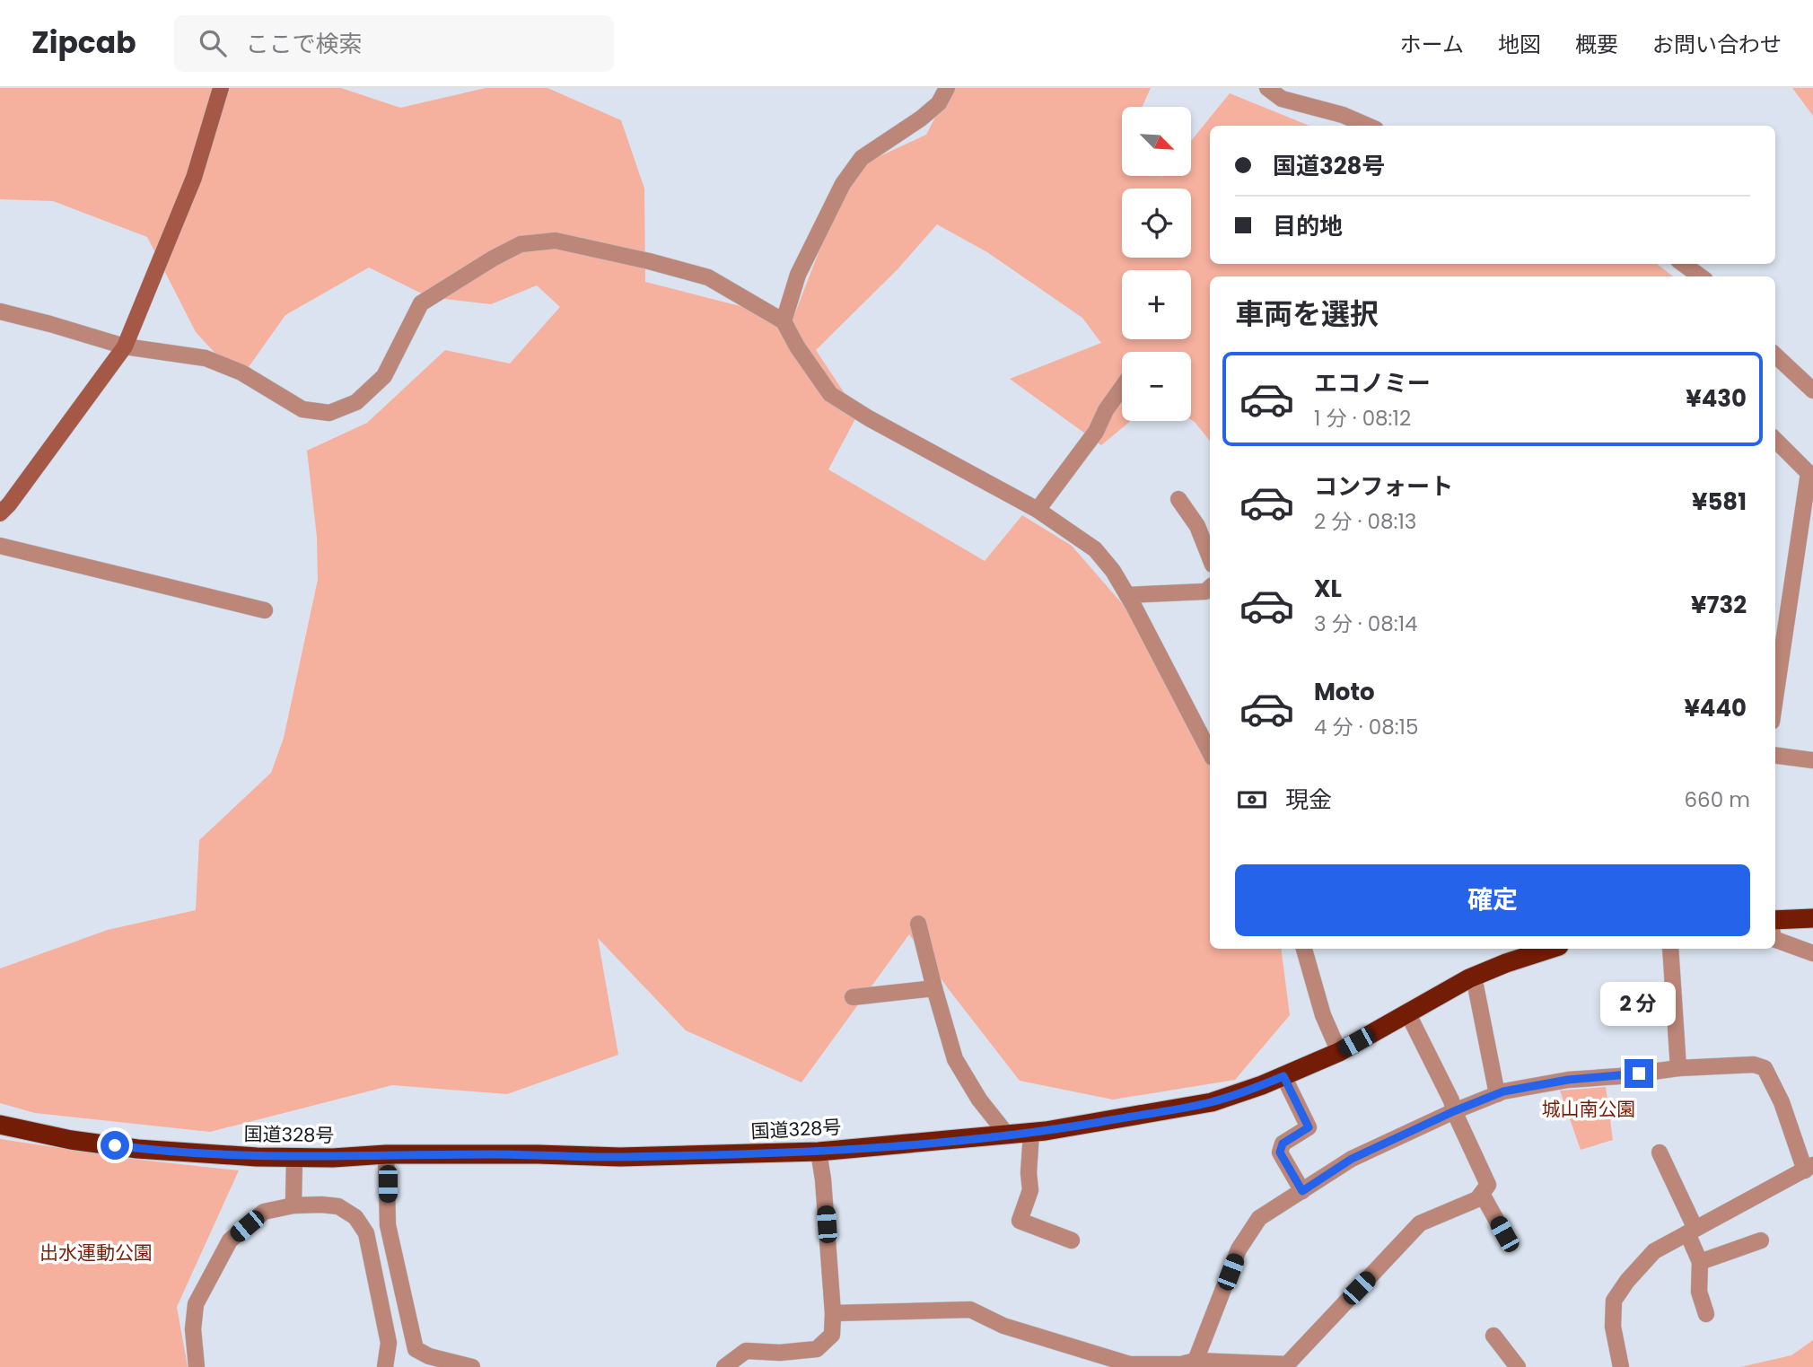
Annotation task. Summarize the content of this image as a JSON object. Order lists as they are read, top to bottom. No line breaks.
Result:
{"streets":{"highway":["国道328号"]},"parks":["城山南公園","出水運動公園"],"north":"bottom right","page":{"header":"Zipcab","search":"ここで検索","nav":["ホーム","地図","概要","お問い合わせ"],"map_buttons":["+","−"],"banner":["国道328号","目的地"],"heading":"車両を選択","list":[{"name":"エコノミー","note":"1 分 · 08:12","value":"¥430"},{"name":"コンフォート","note":"2 分 · 08:13","value":"¥581"},{"name":"XL","note":"3 分 · 08:14","value":"¥732"},{"name":"Moto","note":"4 分 · 08:15","value":"¥440"}],"pay":["現金","660 m"],"buttons":"確定","bubble":"2 分"}}
